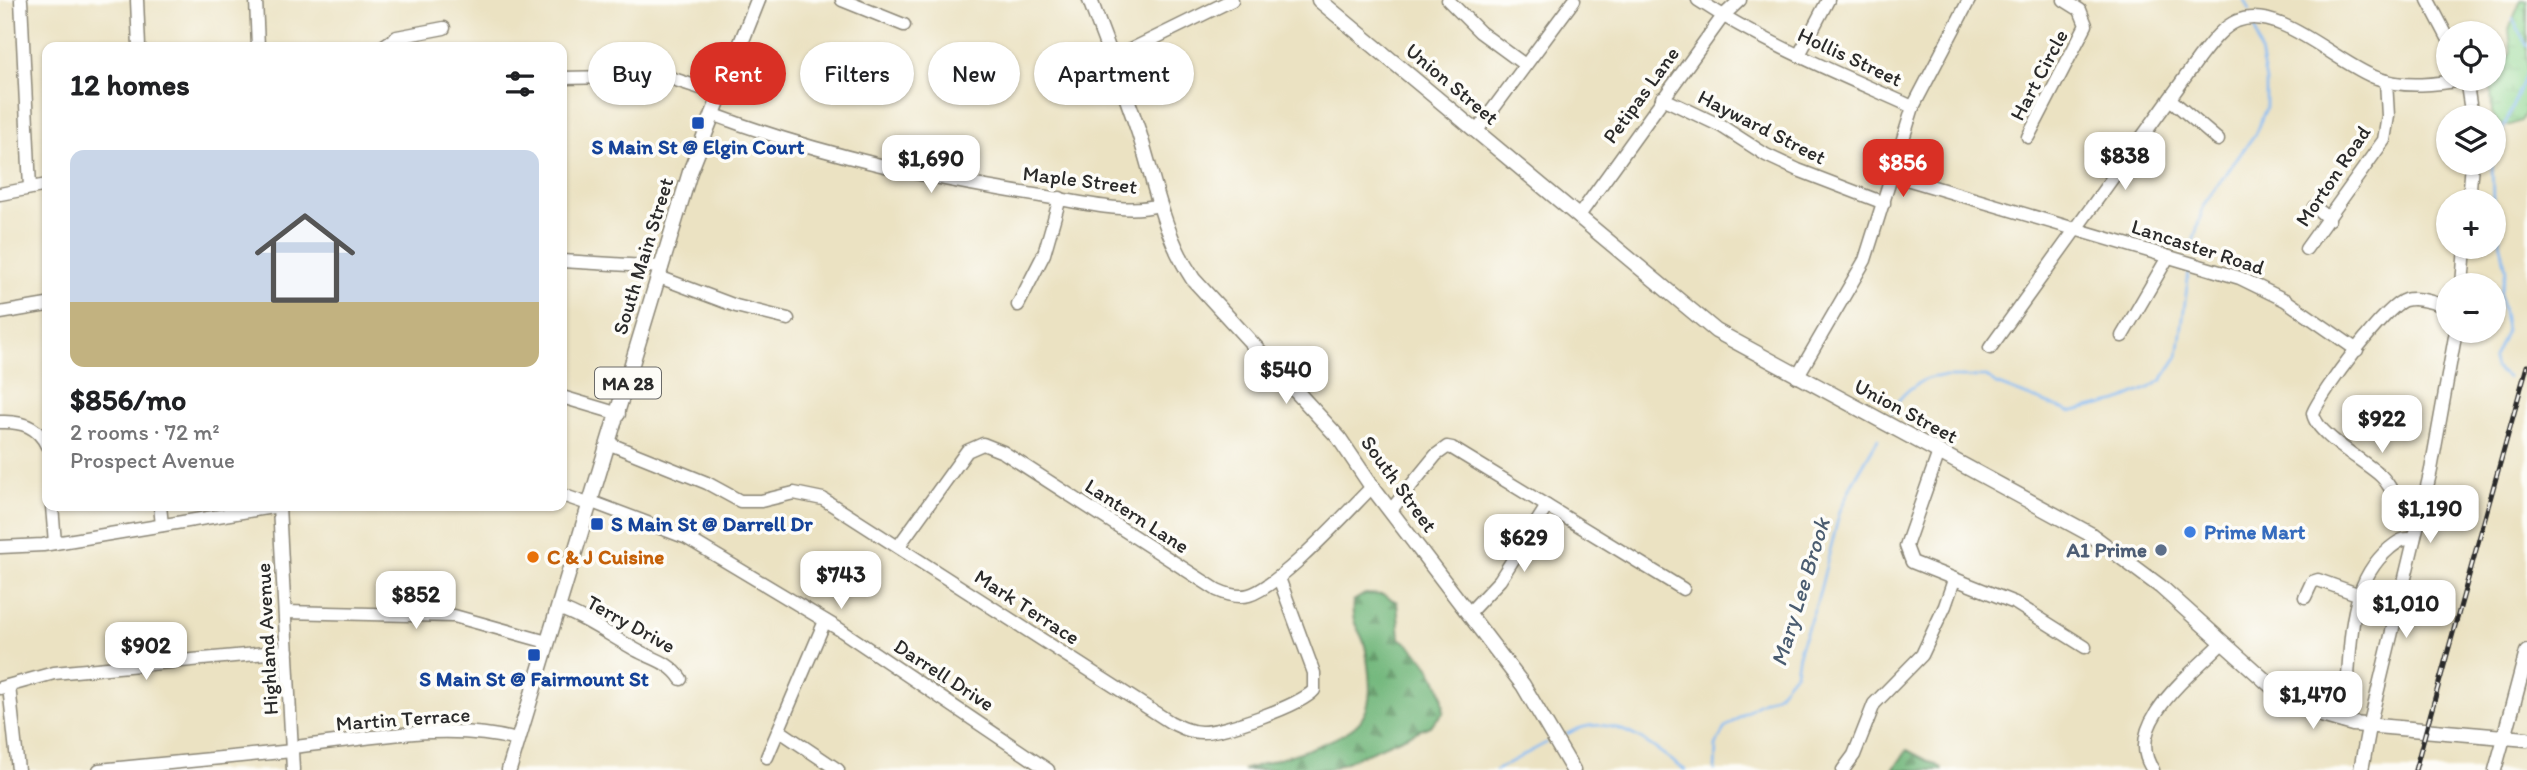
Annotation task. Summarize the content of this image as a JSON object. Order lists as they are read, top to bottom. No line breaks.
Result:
{"streets":{"main road":["Union Street","South Main Street","MA 28","South Street"],"street":["Hollis Street","Hart Circle","Petipas Lane","Hayward Street","Morton Road","Maple Street","Lancaster Road","Lantern Lane","Mark Terrace","Terry Drive","Highland Avenue","Darrell Drive","Martin Terrace"]},"crossings":[["Hollis Street","Petipas Lane"],["Union Street","Petipas Lane"],["Petipas Lane","Hayward Street"],["Maple Street","South Main Street"],["Maple Street","South Street"],["South Main Street","Mark Terrace"],["South Main Street","Terry Drive"],["South Main Street","Darrell Drive"],["South Main Street","Martin Terrace"],["South Street","Lantern Lane"],["Lantern Lane","Mark Terrace"],["Highland Avenue","Martin Terrace"]],"water":["Mary Lee Brook"],"places":{"transit":["S Main St @ Elgin Court","S Main St @ Darrell Dr","S Main St @ Fairmount St"],"other":["Prime Mart","A1 Prime","C & J Cuisine"]},"page":{"map_buttons":["+","−"],"chip":["Buy","Rent","Filters","New","Apartment"],"heading":"12 homes","list":[{"name":"$856/mo","note":"2 rooms · 72 m² · Prospect Avenue"}],"price":["$838","$1,690","$856","$540","$922","$1,190","$629","$743","$852","$1,010","$902","$1,470"]}}
